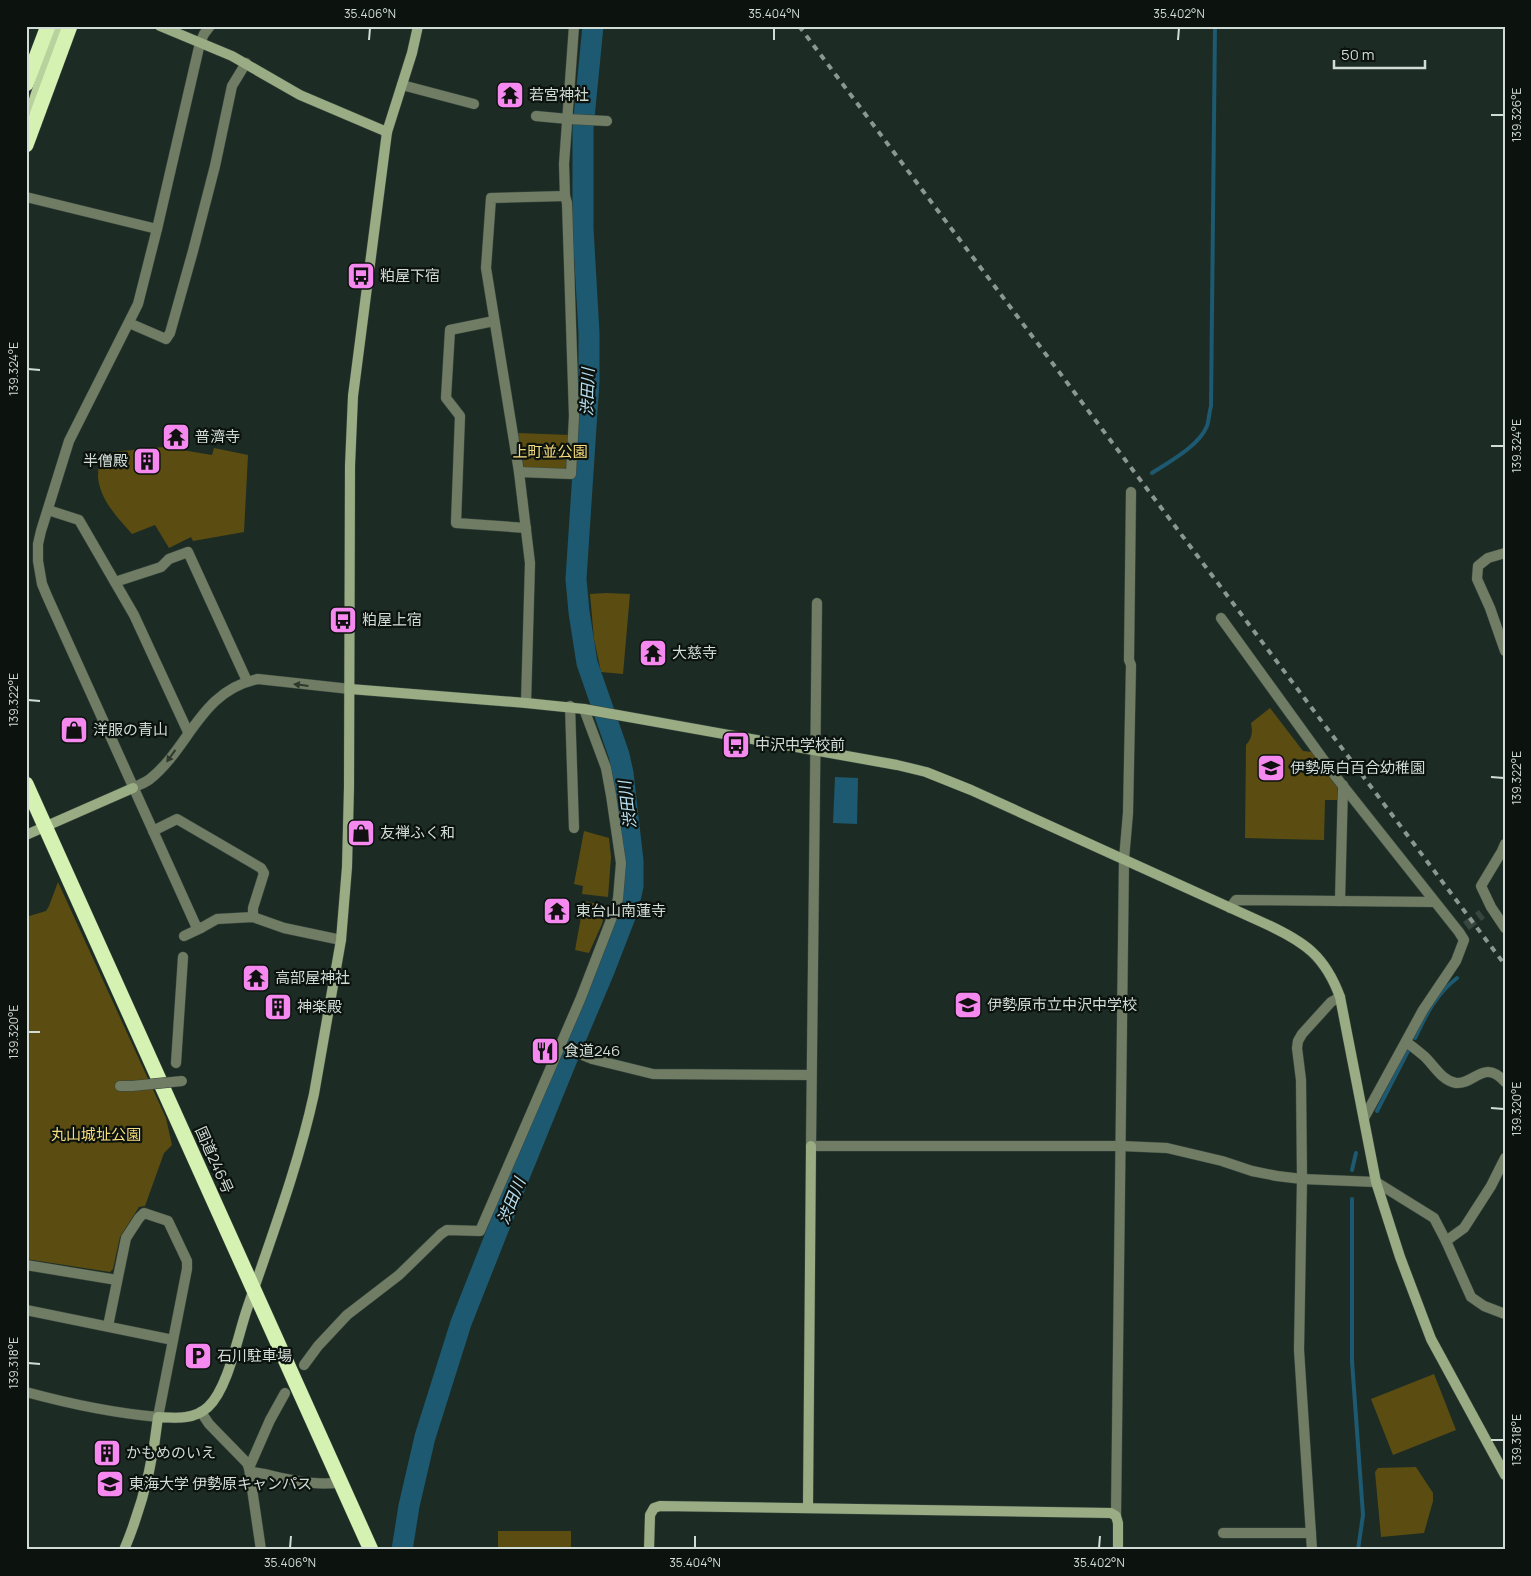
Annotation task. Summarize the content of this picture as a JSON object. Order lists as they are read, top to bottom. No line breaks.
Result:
{"streets":{"highway":["国道246号"]},"water":["渋田川"],"parks":["上町並公園","丸山城址公園"],"places":{"temple":["若宮神社","普濟寺","大慈寺","東台山南蓮寺","高部屋神社"],"bus stop":["粕屋下宿","粕屋上宿","中沢中学校前"],"building":["半僧殿","神楽殿","かもめのいえ"],"shop":["洋服の青山","友禅ふく和"],"school or university":["伊勢原白百合幼稚園","伊勢原市立中沢中学校","東海大学 伊勢原キャンパス"],"restaurant":["食道246"],"parking":["石川駐車場"]},"scale_bar":"50 m","coordinates":["35.406°N","35.404°N","35.402°N","139.326°E","139.324°E","139.322°E","139.320°E","139.318°E"]}
